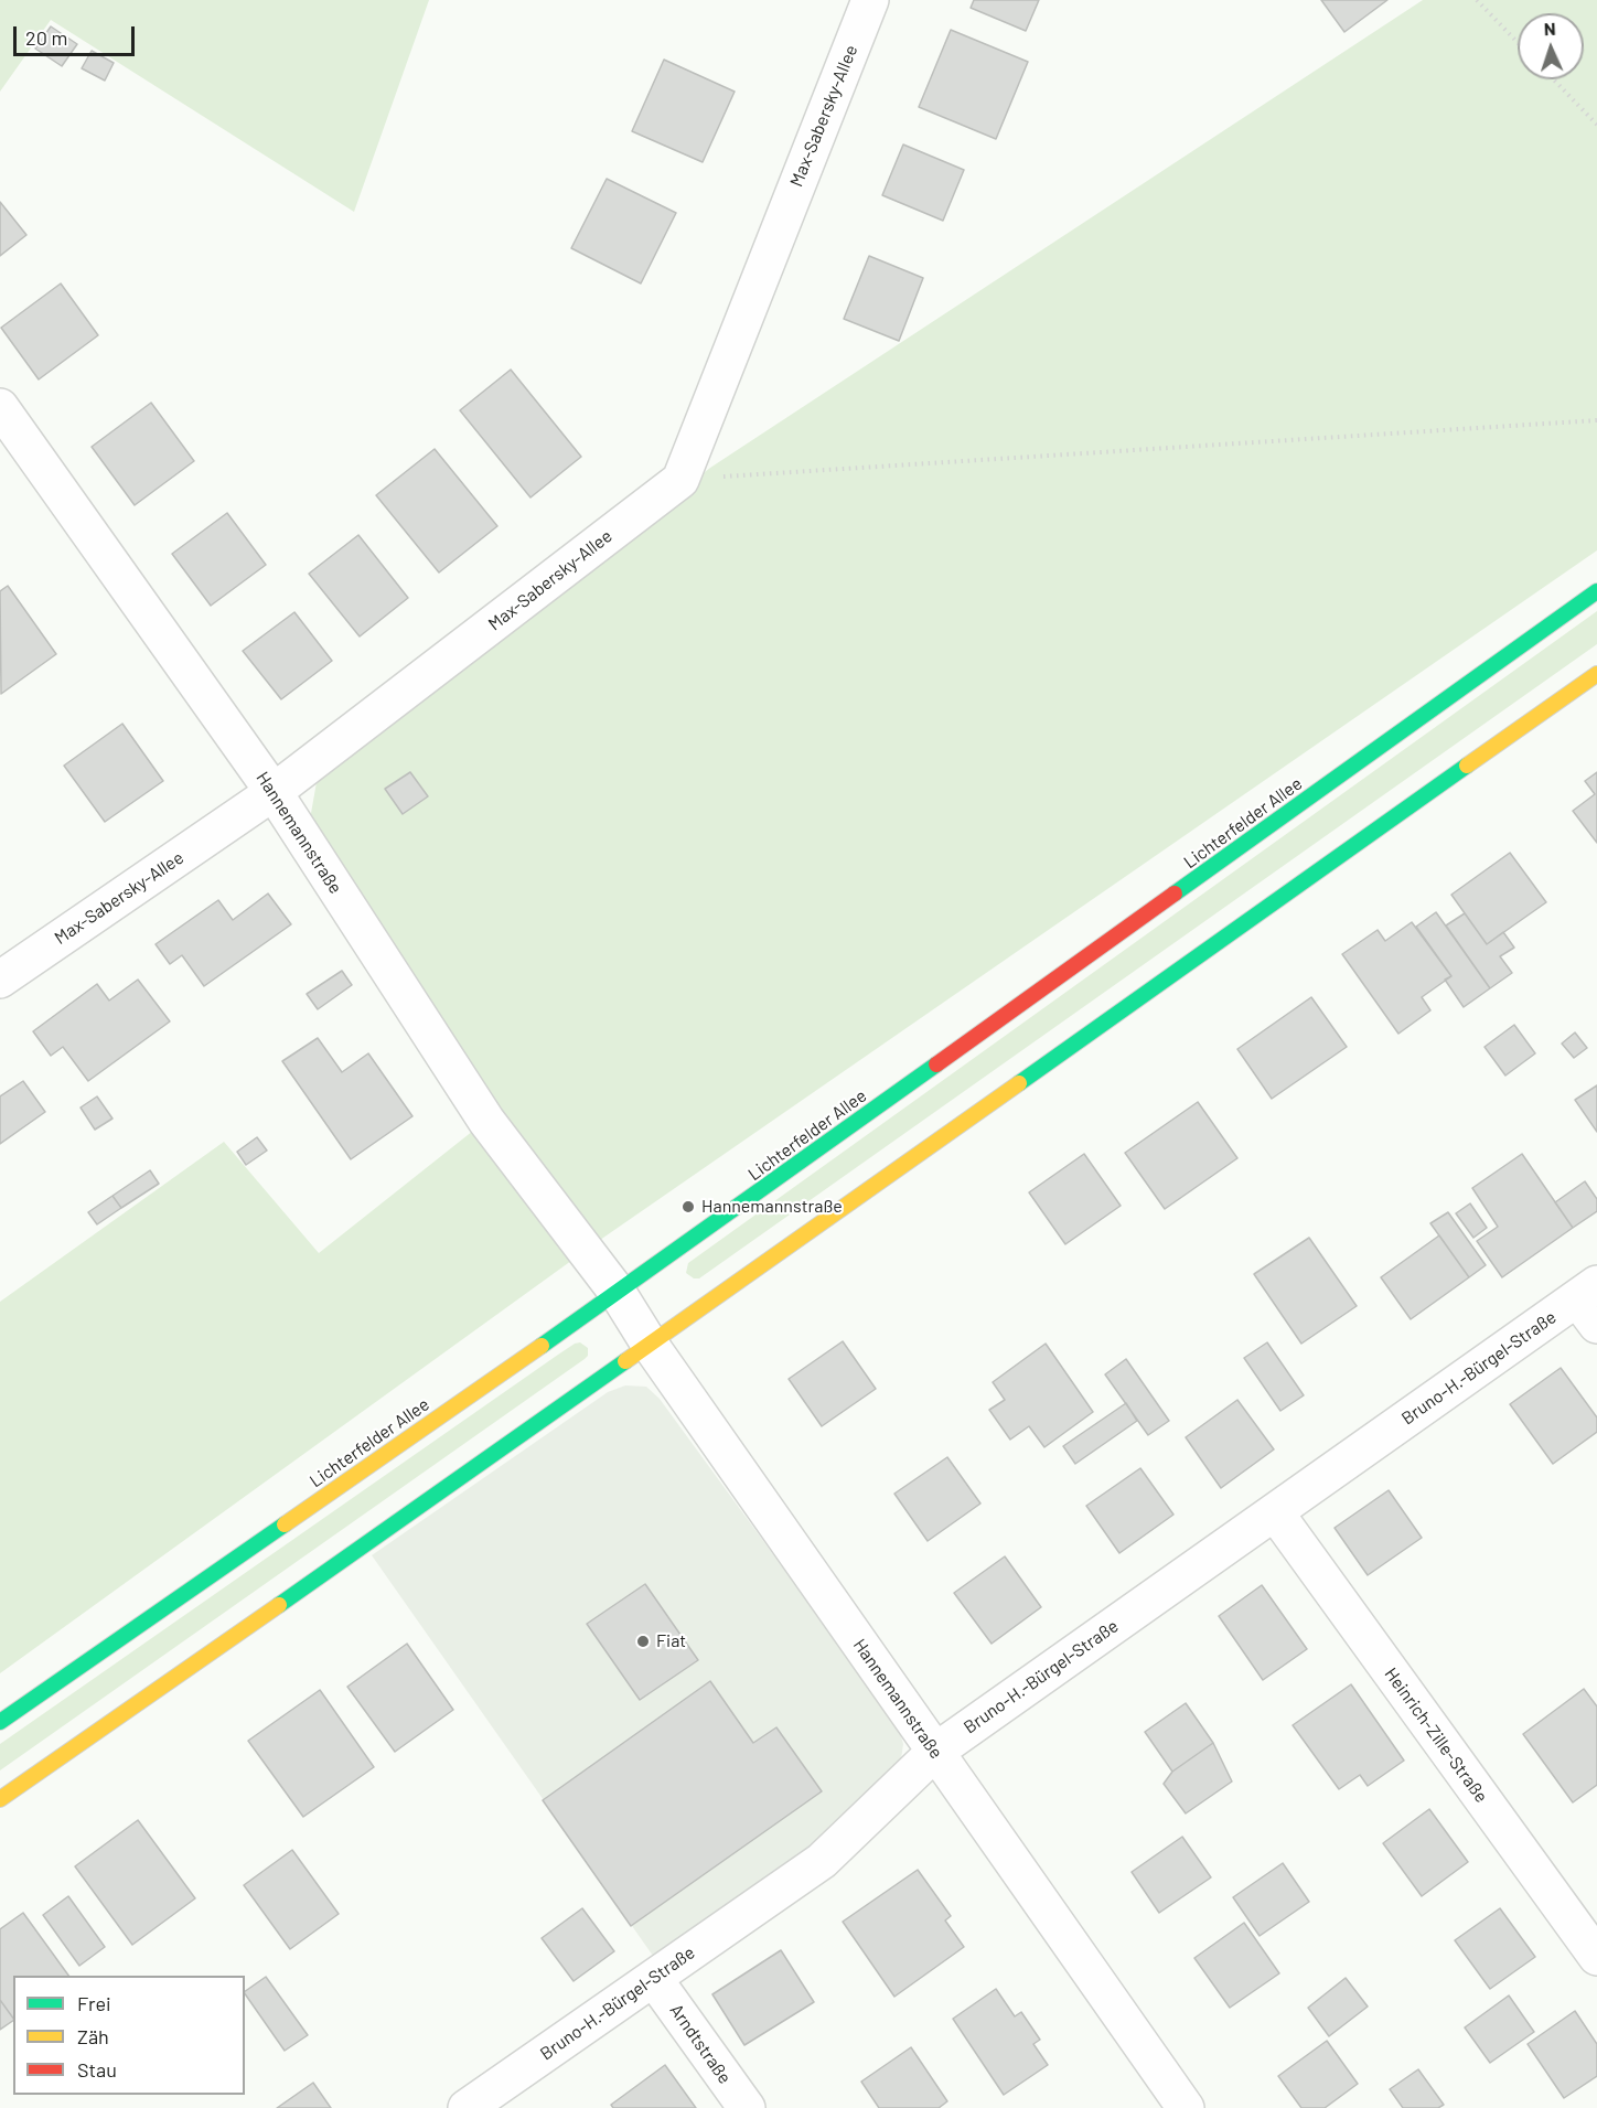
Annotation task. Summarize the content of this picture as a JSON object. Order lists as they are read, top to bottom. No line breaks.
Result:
{"streets":{"main road":["Lichterfelder Allee"],"street":["Max-Sabersky-Allee","Hannemannstraße","Bruno-H.-Bürgel-Straße","Heinrich-Zille-Straße","Arndtstraße"]},"crossings":[["Max-Sabersky-Allee","Hannemannstraße"],["Lichterfelder Allee","Hannemannstraße"],["Hannemannstraße","Bruno-H.-Bürgel-Straße"],["Bruno-H.-Bürgel-Straße","Heinrich-Zille-Straße"],["Bruno-H.-Bürgel-Straße","Arndtstraße"]],"places":["Hannemannstraße","Fiat"],"legend":["Frei","Zäh","Stau"],"scale_bar":"20 m","north":"top"}
